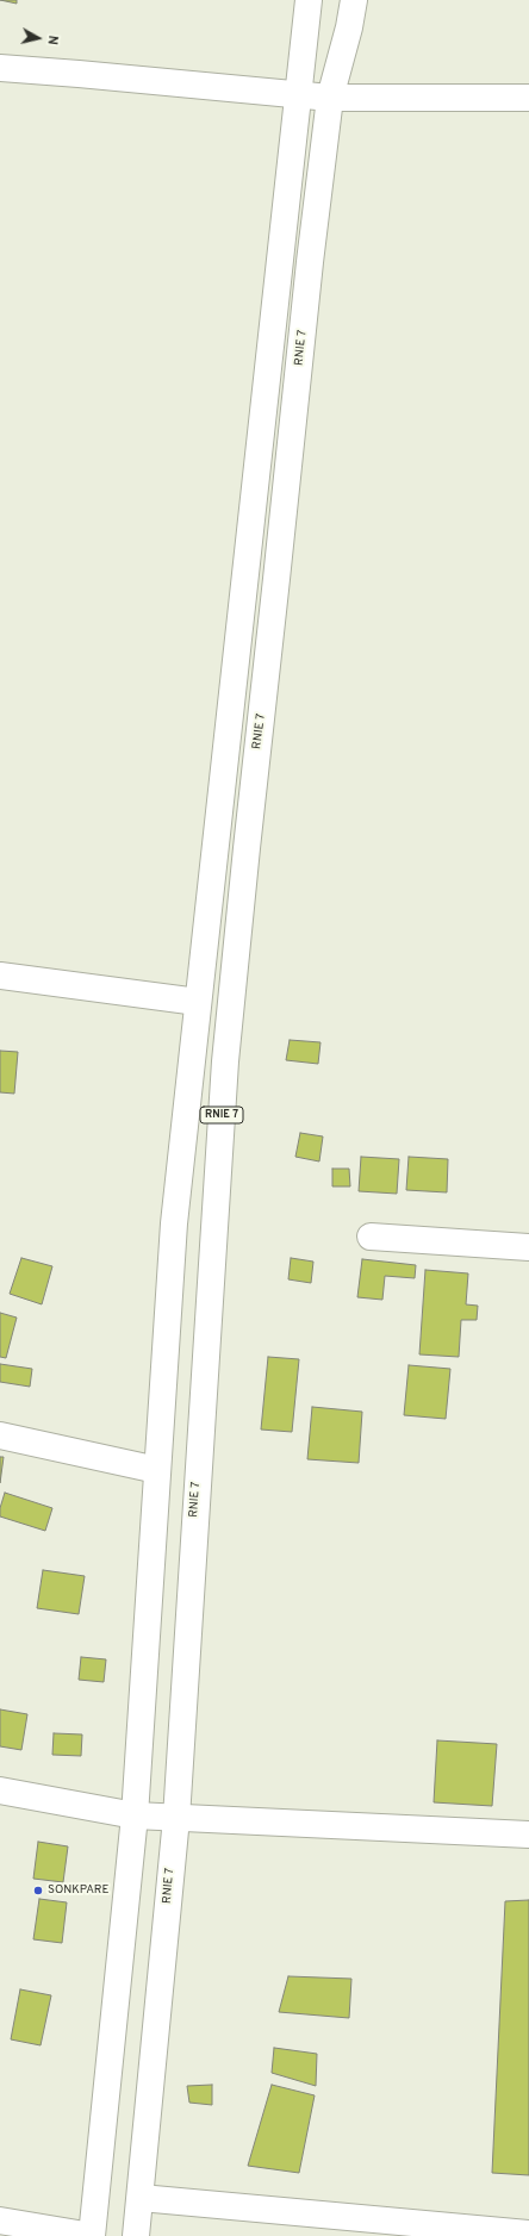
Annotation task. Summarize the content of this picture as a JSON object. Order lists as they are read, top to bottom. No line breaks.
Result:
{"streets":{"main road":["RNIE 7"]},"places":["SONKPARE"],"north":"right"}
